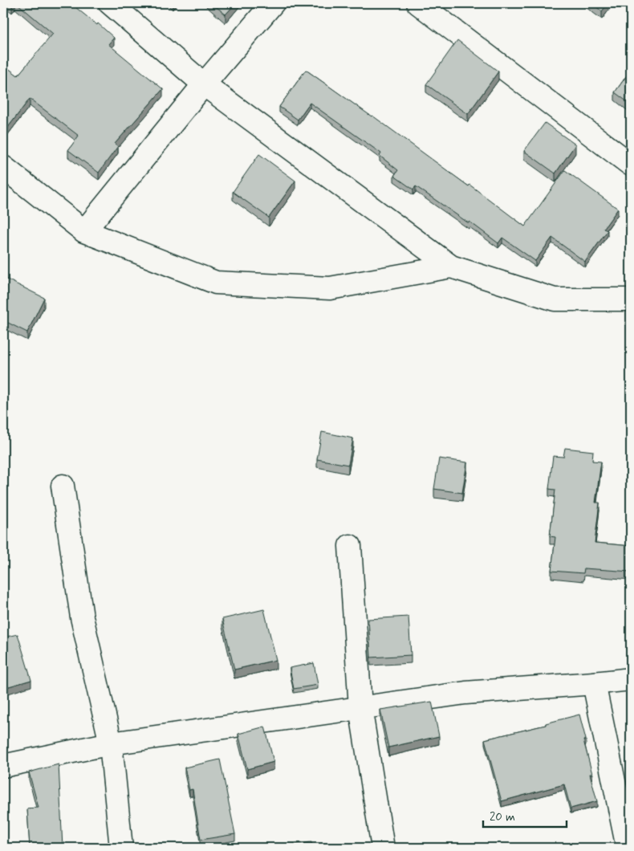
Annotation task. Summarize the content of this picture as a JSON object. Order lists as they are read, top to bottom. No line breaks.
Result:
{"scale_bar":"20 m"}
